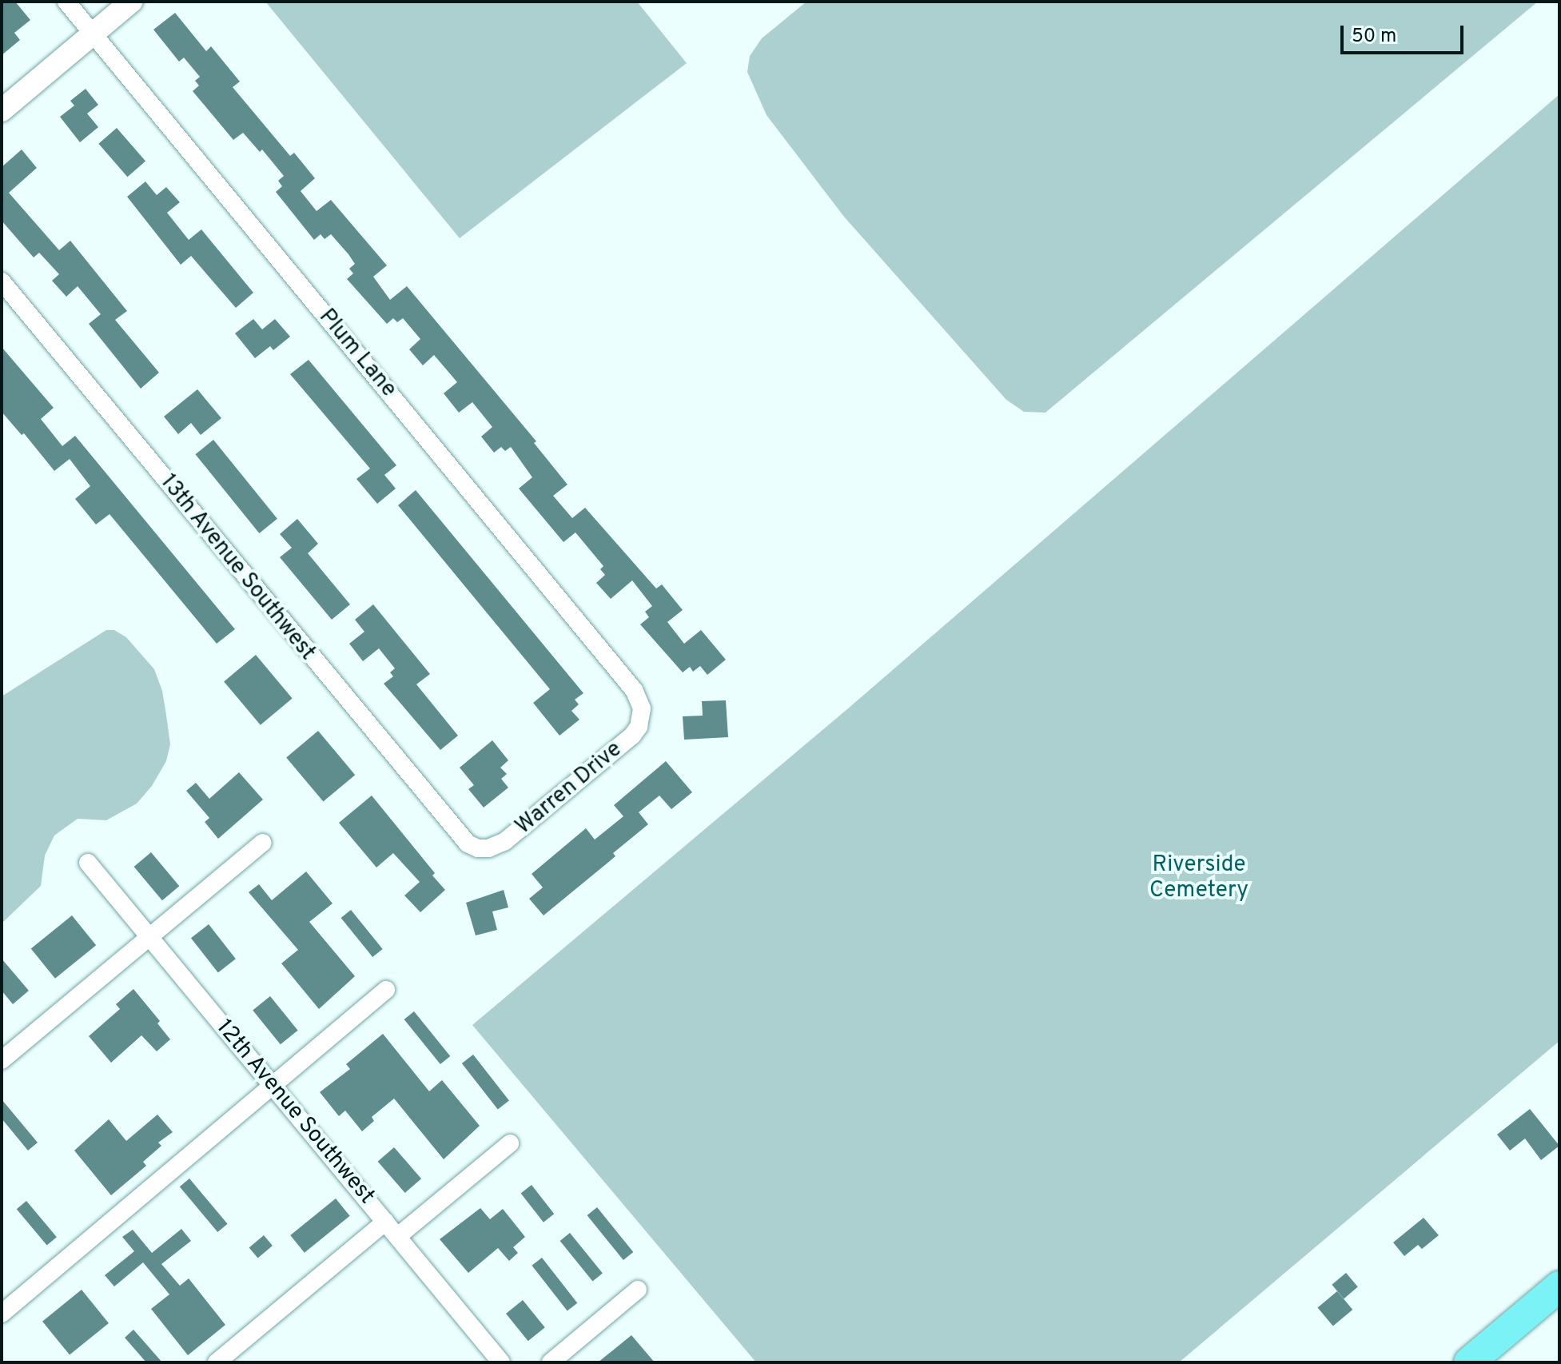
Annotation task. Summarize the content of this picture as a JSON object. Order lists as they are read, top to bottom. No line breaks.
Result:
{"streets":{"street":["Plum Lane","13th Avenue Southwest","Warren Drive","12th Avenue Southwest"]},"crossings":[["Plum Lane","Warren Drive"],["13th Avenue Southwest","Warren Drive"]],"parks":["Riverside Cemetery"],"scale_bar":"50 m"}
